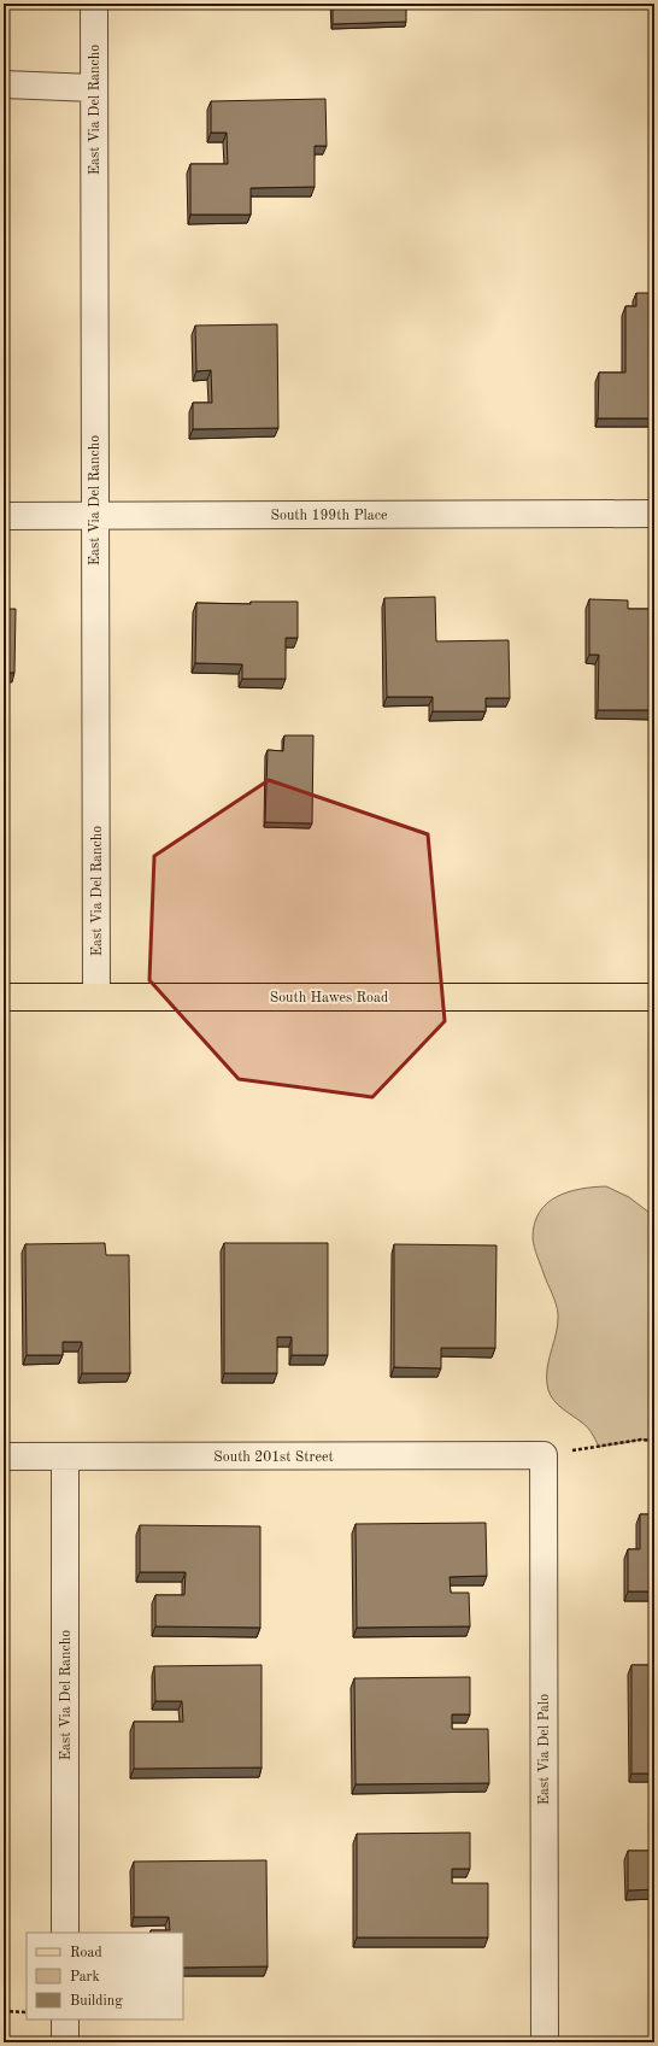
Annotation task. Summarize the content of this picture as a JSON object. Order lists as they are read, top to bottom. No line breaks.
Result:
{"streets":{"main road":["South Hawes Road"],"street":["East Via Del Rancho","South 199th Place","South 201st Street","East Via Del Palo"]},"crossings":[["East Via Del Rancho","South 199th Place"],["East Via Del Rancho","South Hawes Road"],["East Via Del Rancho","South 201st Street"],["South 201st Street","East Via Del Palo"]],"legend":["Road","Park","Building"]}
